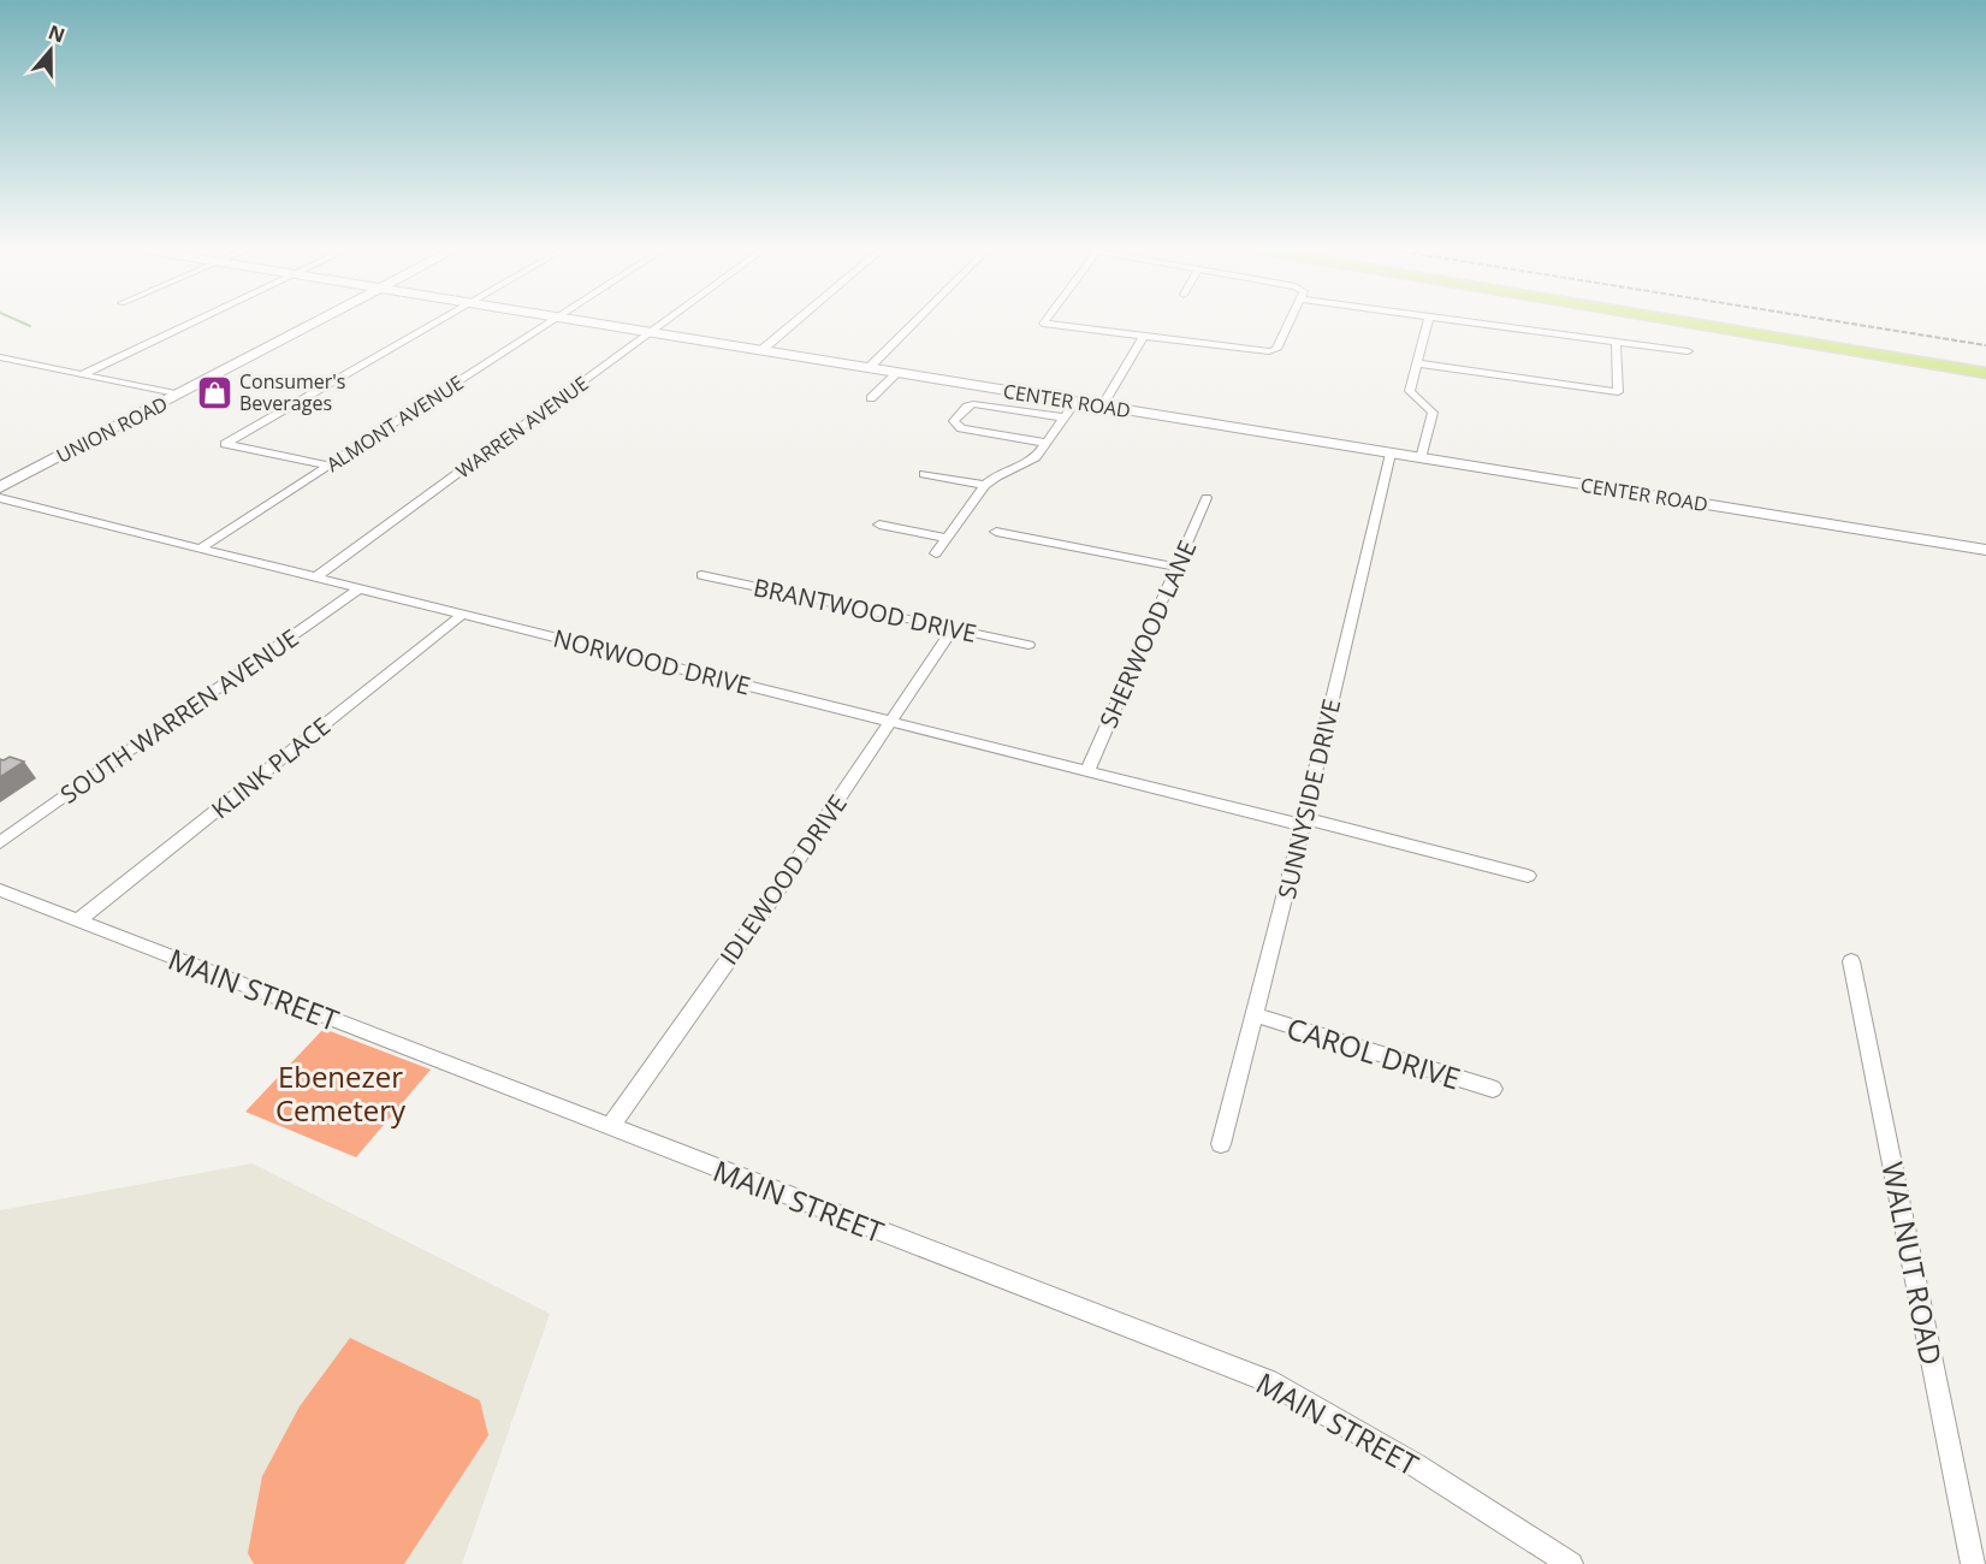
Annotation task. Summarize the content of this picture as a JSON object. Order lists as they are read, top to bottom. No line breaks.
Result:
{"streets":{"main road":["CENTER ROAD","UNION ROAD"],"street":["ALMONT AVENUE","WARREN AVENUE","BRANTWOOD DRIVE","SHERWOOD LANE","NORWOOD DRIVE","SOUTH WARREN AVENUE","KLINK PLACE","SUNNYSIDE DRIVE","IDLEWOOD DRIVE","MAIN STREET","CAROL DRIVE","WALNUT ROAD"]},"crossings":[["CENTER ROAD","WARREN AVENUE"],["CENTER ROAD","SUNNYSIDE DRIVE"],["ALMONT AVENUE","NORWOOD DRIVE"],["WARREN AVENUE","NORWOOD DRIVE"],["BRANTWOOD DRIVE","IDLEWOOD DRIVE"],["SHERWOOD LANE","NORWOOD DRIVE"],["NORWOOD DRIVE","SOUTH WARREN AVENUE"],["NORWOOD DRIVE","KLINK PLACE"],["NORWOOD DRIVE","SUNNYSIDE DRIVE"],["NORWOOD DRIVE","IDLEWOOD DRIVE"],["KLINK PLACE","MAIN STREET"],["SUNNYSIDE DRIVE","CAROL DRIVE"],["IDLEWOOD DRIVE","MAIN STREET"]],"parks":["Ebenezer Cemetery"],"places":{"shop":["Consumer's Beverages"]},"north":"top"}
